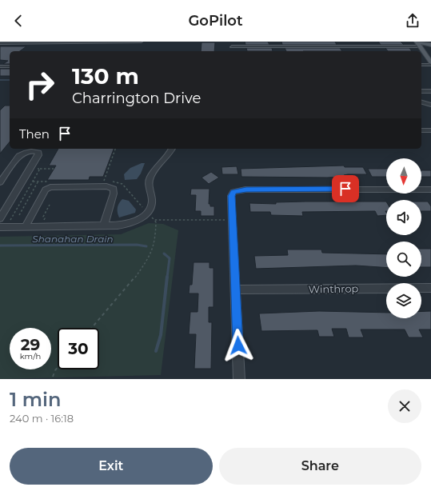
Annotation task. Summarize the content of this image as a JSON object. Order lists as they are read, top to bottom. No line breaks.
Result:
{"streets":{"street":["Winthrop"]},"water":["Shanahan Drain"],"north":"bottom","page":{"header":"GoPilot","turn":["130 m","Charrington Drive"],"then":"Then","speed":"29 km/h","limit":"30","heading":["1 min","240 m · 16:18"],"buttons":["Exit","Share"]}}
